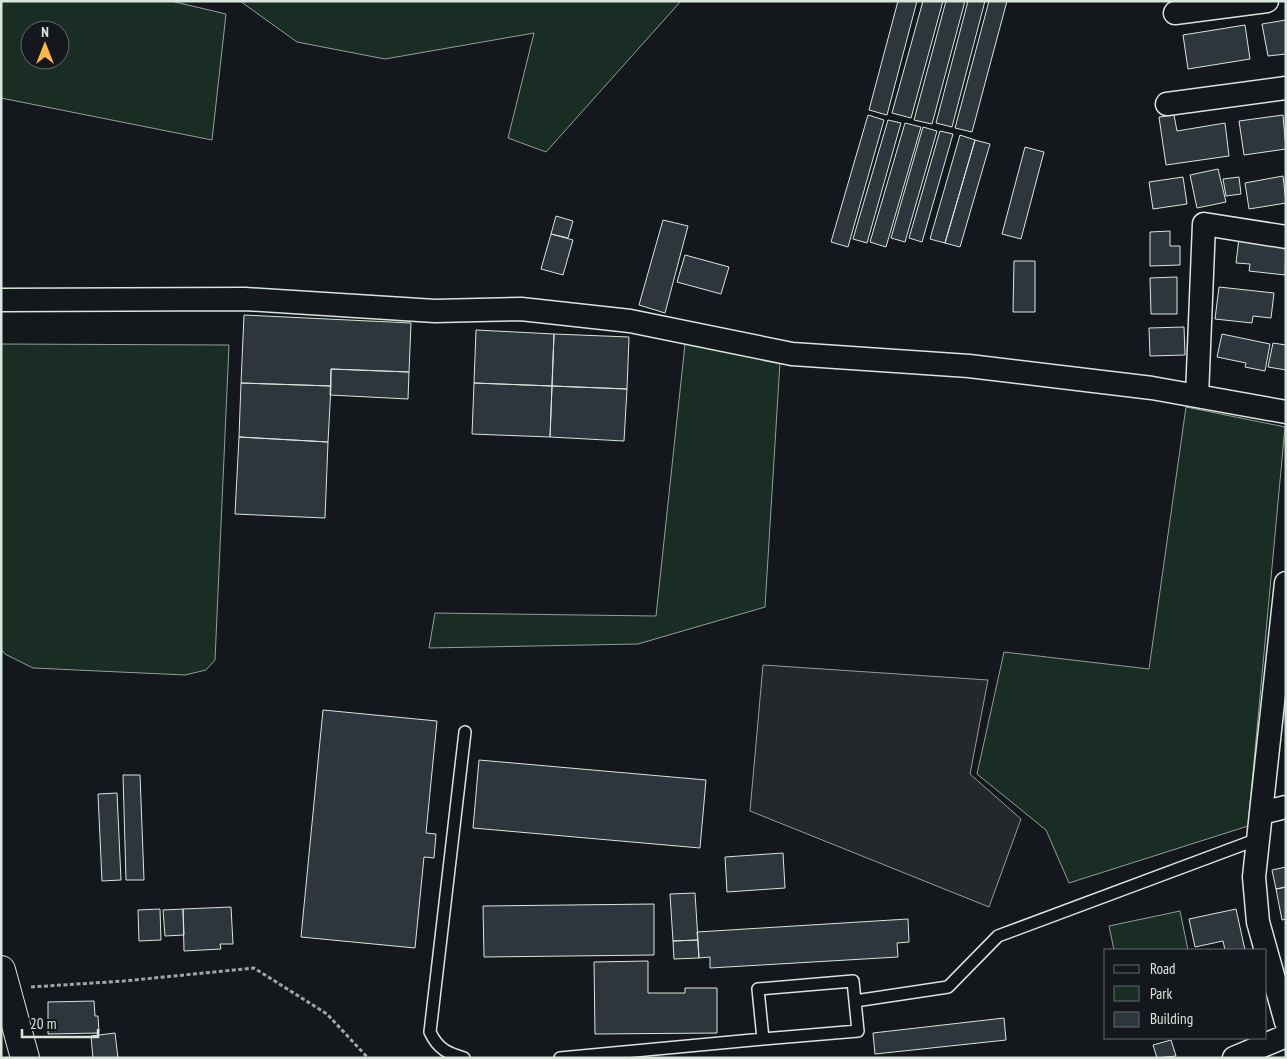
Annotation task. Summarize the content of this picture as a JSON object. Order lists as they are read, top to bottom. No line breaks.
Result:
{"legend":["Road","Park","Building"],"scale_bar":"20 m","north":"top"}
